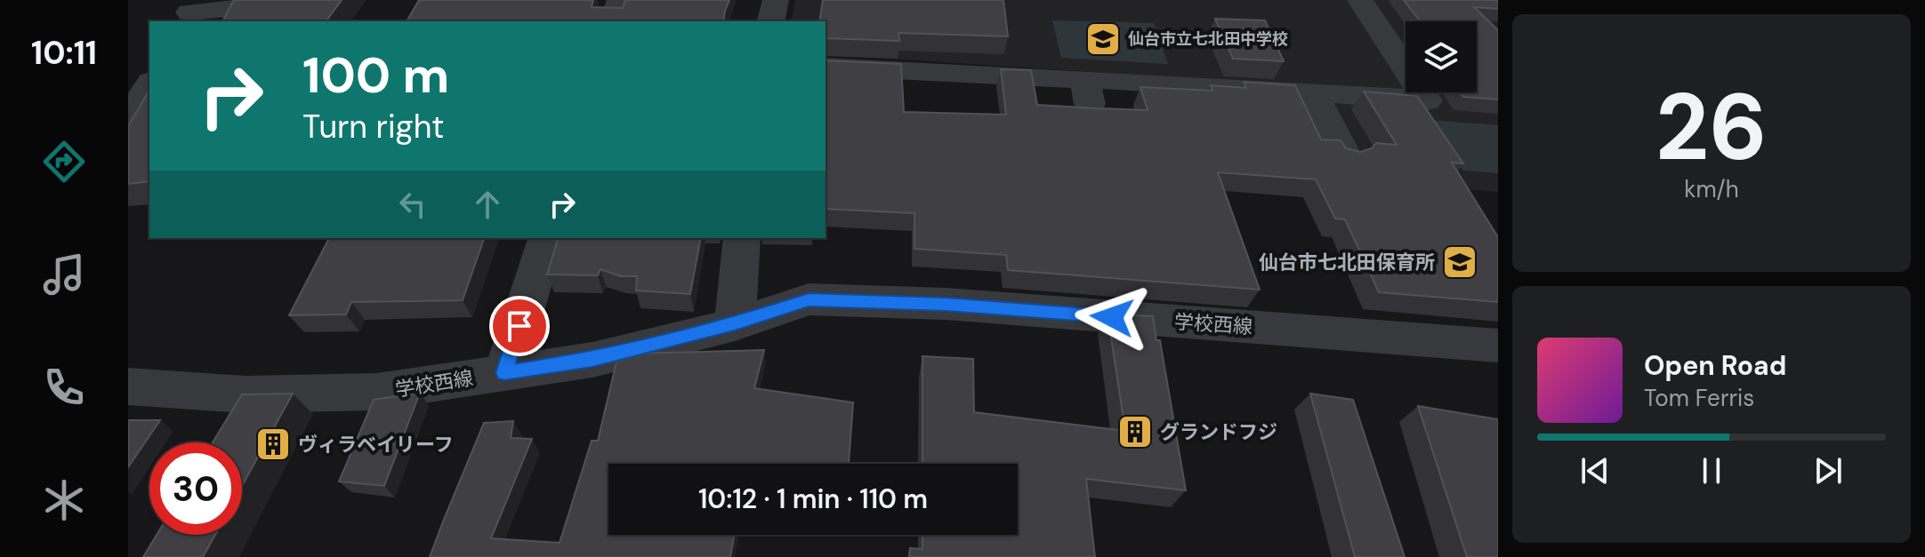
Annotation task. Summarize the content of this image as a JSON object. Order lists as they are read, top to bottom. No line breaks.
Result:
{"streets":{"street":["学校西線"]},"places":{"school or university":["仙台市立七北田中学校","仙台市七北田保育所"],"building":["グランドフジ","ヴィラベイリーフ"]},"page":{"tabs":"10:11","tile":["26","km/h"],"turn":["100 m","Turn right"],"song":["Open Road","Tom Ferris"],"limit":"30","trip":"10:12 · 1 min · 110 m"}}
